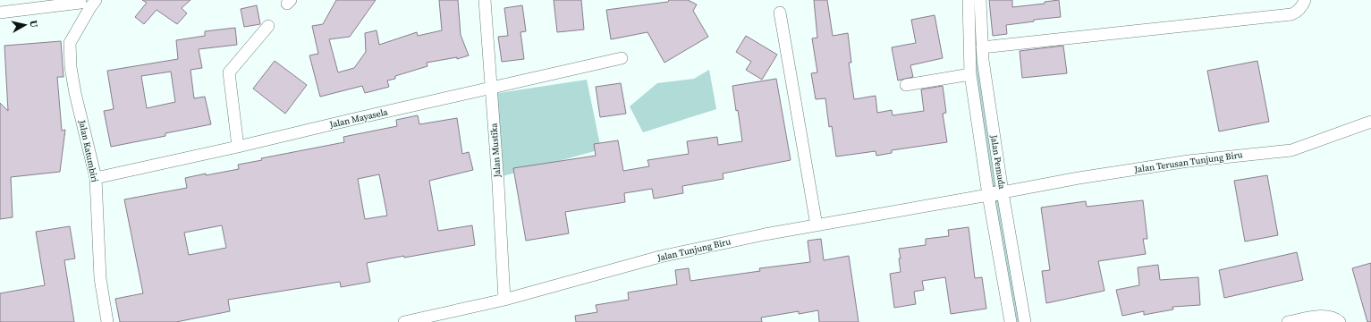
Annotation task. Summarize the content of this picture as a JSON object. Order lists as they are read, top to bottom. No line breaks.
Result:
{"streets":{"street":["Jalan Mayasela","Jalan Mustika","Jalan Katumbiri","Jalan Pemuda","Jalan Terusan Tunjung Biru","Jalan Tunjung Biru"]},"crossings":[["Jalan Mayasela","Jalan Mustika"],["Jalan Mayasela","Jalan Katumbiri"],["Jalan Mustika","Jalan Tunjung Biru"],["Jalan Pemuda","Jalan Terusan Tunjung Biru"],["Jalan Pemuda","Jalan Tunjung Biru"]],"north":"right"}
